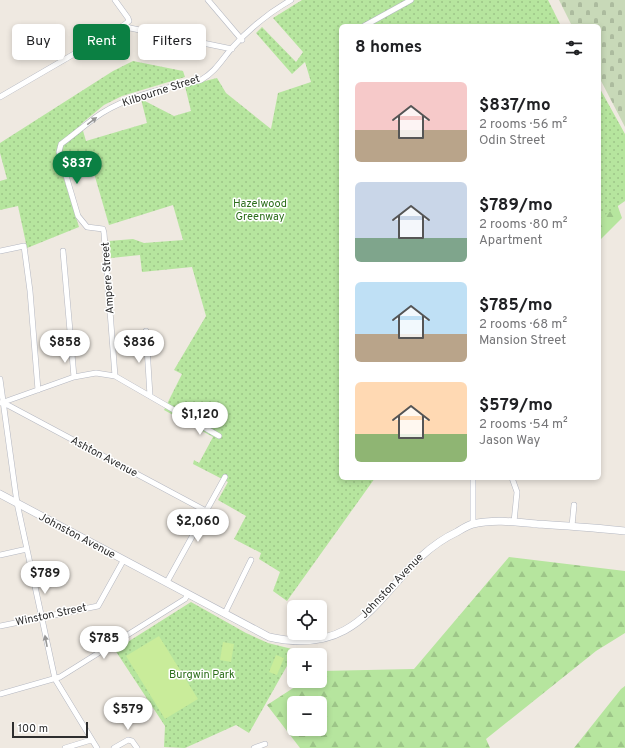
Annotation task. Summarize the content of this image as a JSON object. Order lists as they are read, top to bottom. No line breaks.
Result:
{"streets":{"street":["Kilbourne Street","Ampere Street","Ashton Avenue","Johnston Avenue","Winston Street"]},"crossings":[["Kilbourne Street","Ampere Street"],["Johnston Avenue","Winston Street"]],"parks":["Hazelwood Greenway","Burgwin Park"],"scale_bar":"100 m","page":{"chip":["Buy","Rent","Filters"],"heading":"8 homes","list":[{"name":"$837/mo","note":"2 rooms · 56 m² · Odin Street"},{"name":"$789/mo","note":"2 rooms · 80 m² · Apartment"},{"name":"$785/mo","note":"2 rooms · 68 m² · Mansion Street"},{"name":"$579/mo","note":"2 rooms · 54 m² · Jason Way"}],"price":["$837","$858","$836","$1,120","$2,060","$789","$785","$579"],"map_buttons":["+","−"],"scale":"100 m"}}
